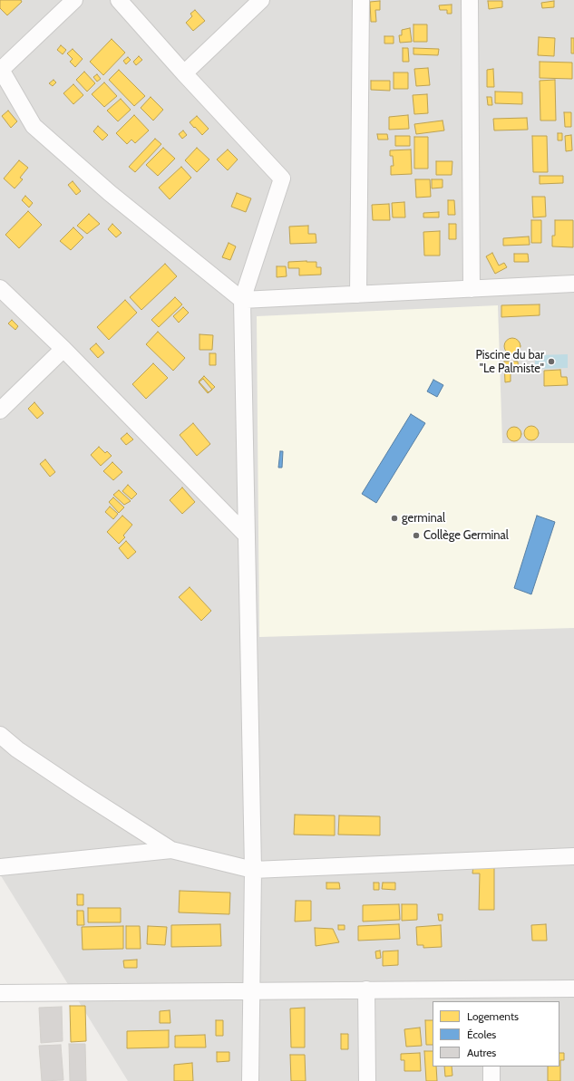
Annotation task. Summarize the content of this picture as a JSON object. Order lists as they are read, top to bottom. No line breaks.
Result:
{"places":["Piscine du bar \"Le Palmiste\"","germinal","Collège Germinal"],"legend":["Logements","Écoles","Autres"]}
